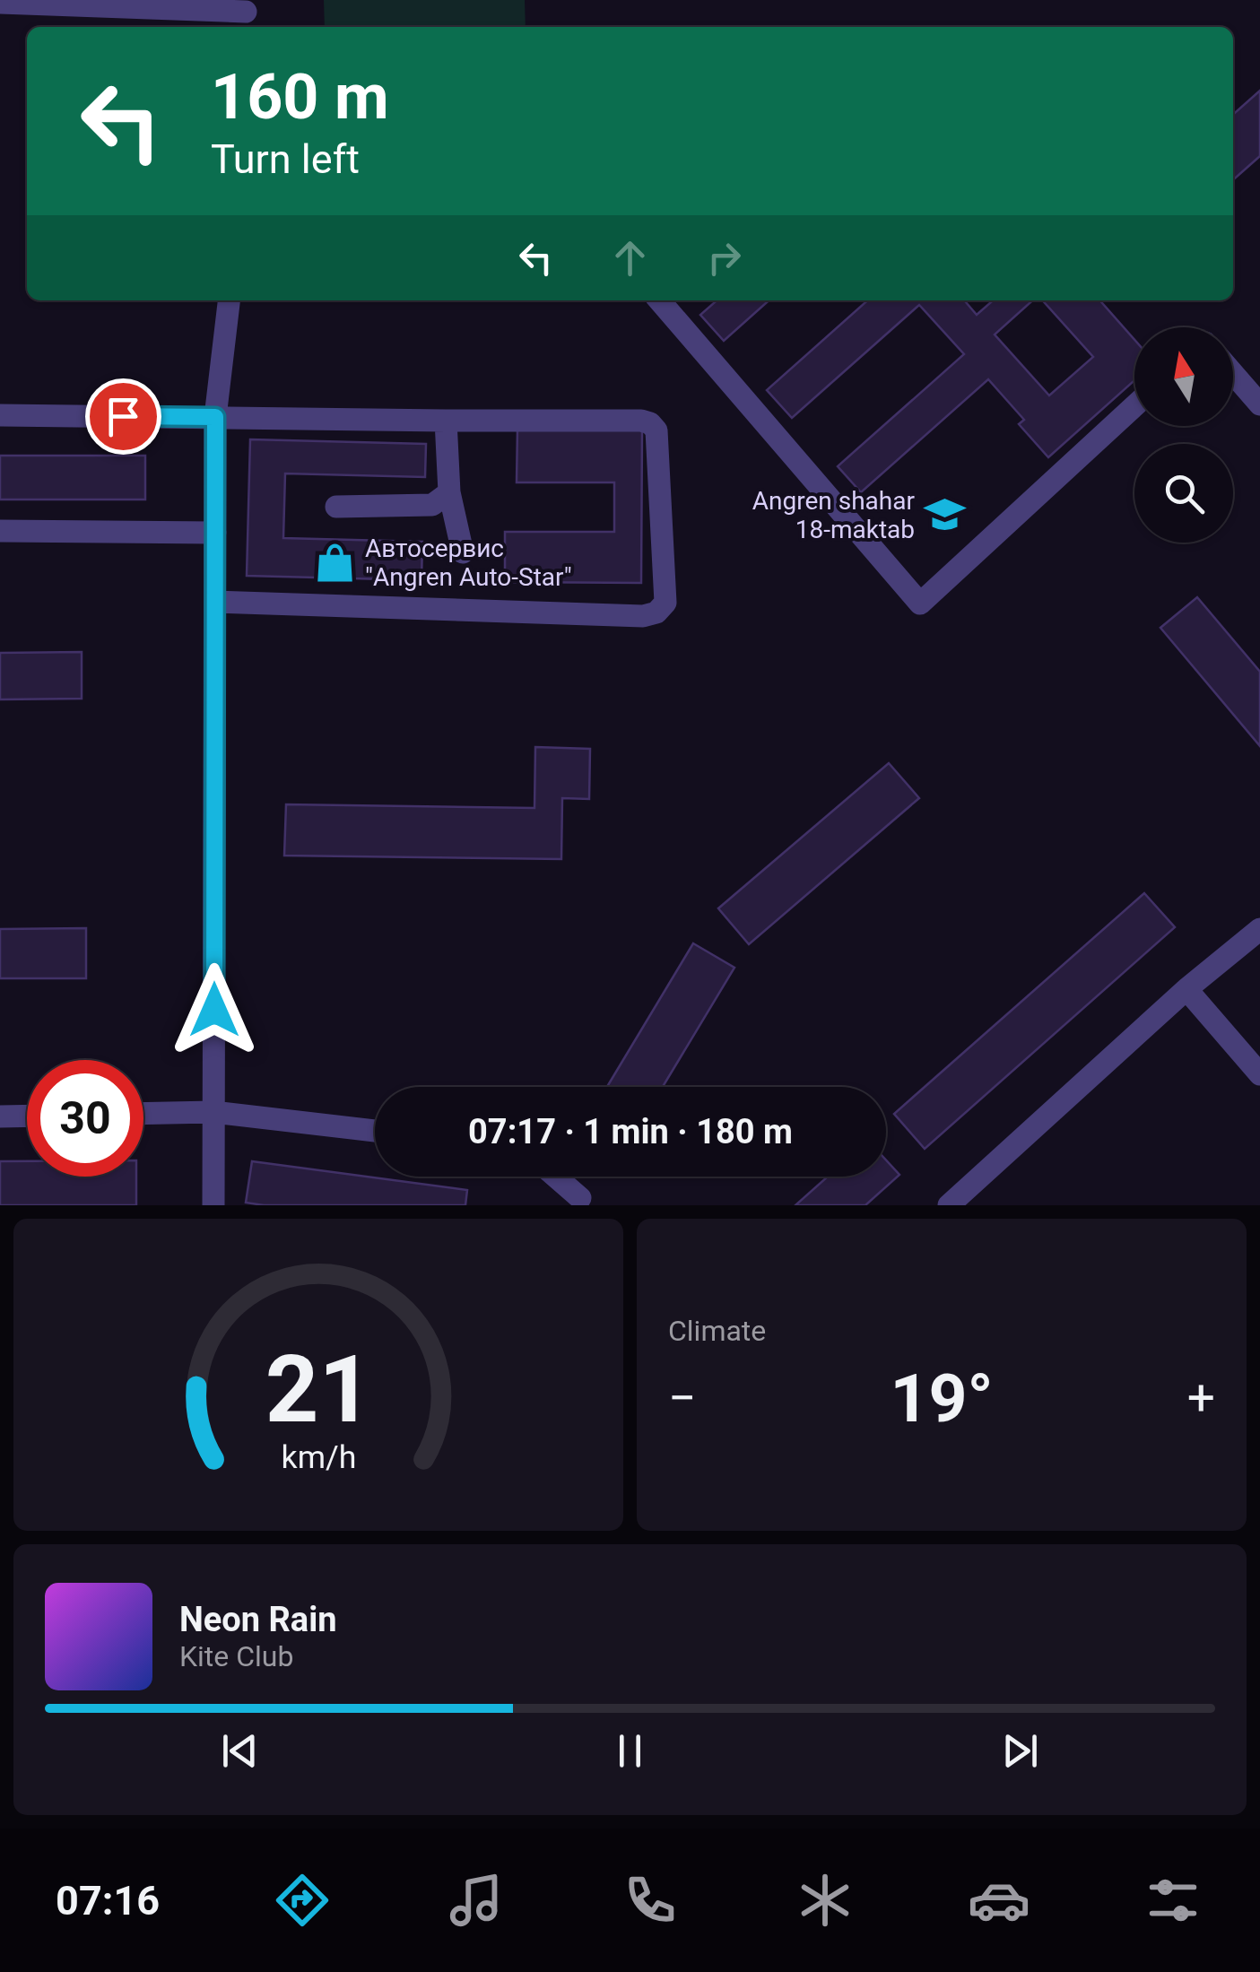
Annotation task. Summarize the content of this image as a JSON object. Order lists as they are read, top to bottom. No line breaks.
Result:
{"places":{"school or university":["Angren shahar 18-maktab"],"shop":["Автосервис \"Angren Auto-Star\""]},"north":"top","page":{"turn":["160 m","Turn left"],"limit":"30","trip":"07:17 · 1 min · 180 m","tile":"Climate","heat":["−","19°","+"],"song":["Neon Rain","Kite Club"],"tabs":"07:16","gauge":["21","km/h"]}}
